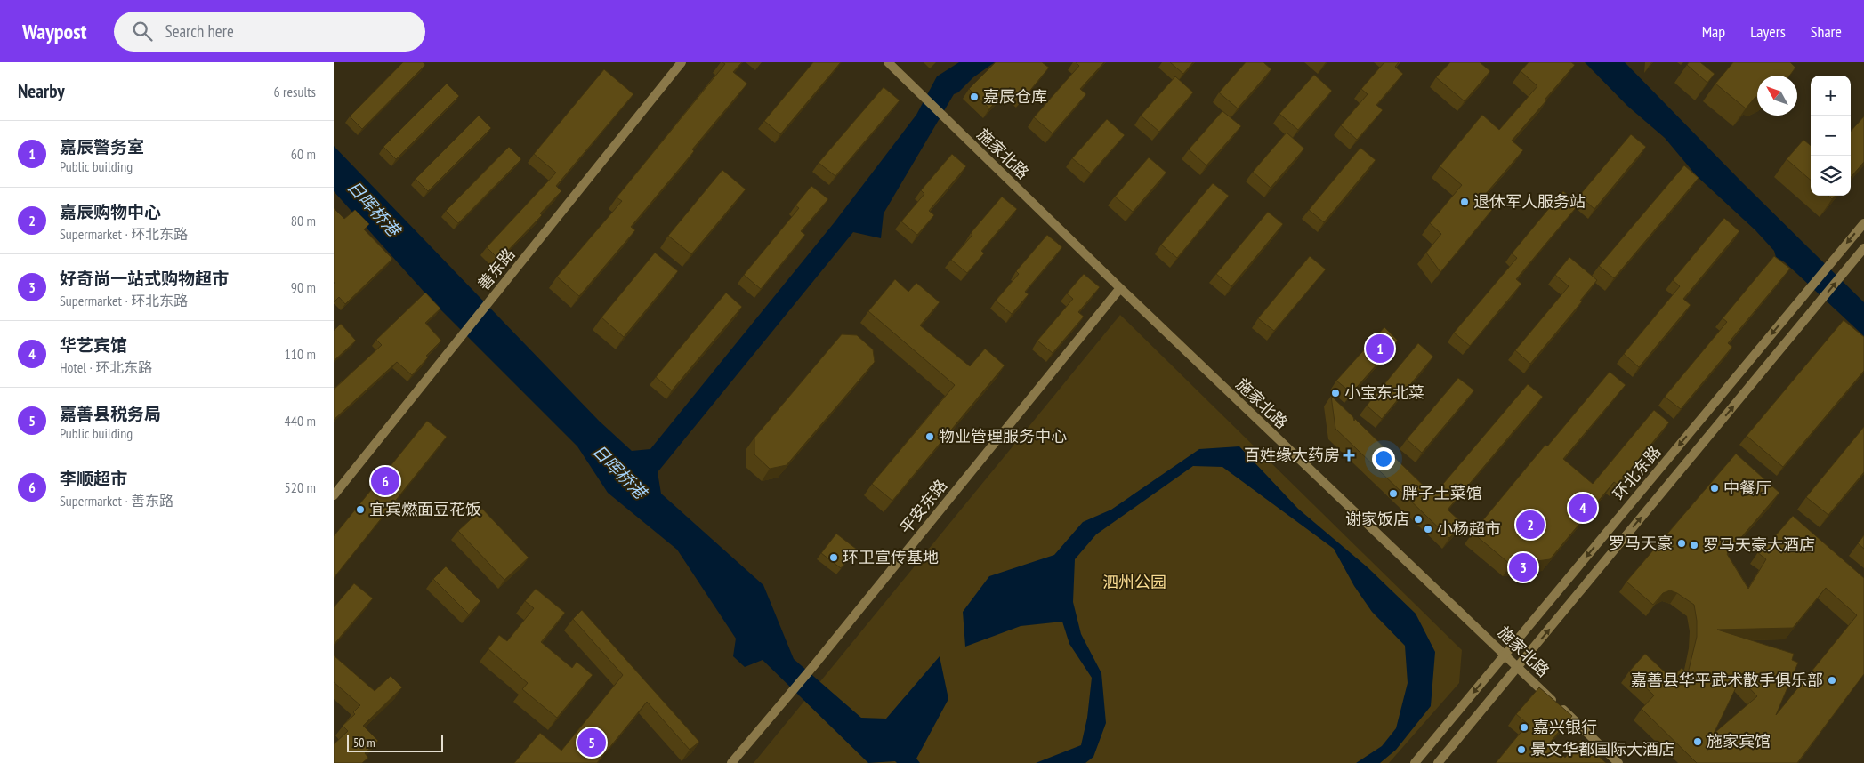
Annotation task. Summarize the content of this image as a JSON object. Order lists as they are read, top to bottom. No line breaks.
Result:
{"streets":{"street":["施家北路","善东路","环北东路","平安东路"]},"crossings":[["施家北路","环北东路"],["施家北路","平安东路"]],"water":["日晖桥港"],"parks":["泗州公园"],"places":{"other":["嘉辰仓库","退休军人服务站","小宝东北菜","物业管理服务中心","中餐厅","胖子土菜馆","宜宾燃面豆花饭","谢家饭店","小杨超市","罗马天豪","罗马天豪大酒店","环卫宣传基地","嘉善县华平武术散手俱乐部","嘉兴银行","施家宾馆","景文华都国际大酒店"],"health":["百姓缘大药房"]},"scale_bar":"50 m","north":"top left","page":{"header":"Waypost","search":"Search here","nav":["Map","Layers","Share"],"heading":["Nearby","6 results"],"map_buttons":["+","−"],"list":[{"mark":"1","name":"嘉辰警务室","note":"Public building","value":"60 m"},{"mark":"2","name":"嘉辰购物中心","note":"Supermarket · 环北东路","value":"80 m"},{"mark":"3","name":"好奇尚一站式购物超市","note":"Supermarket · 环北东路","value":"90 m"},{"mark":"4","name":"华艺宾馆","note":"Hotel · 环北东路","value":"110 m"},{"mark":"5","name":"嘉善县税务局","note":"Public building","value":"440 m"},{"mark":"6","name":"李顺超市","note":"Supermarket · 善东路","value":"520 m"}],"pins":["1","6","4","2","3","5"],"scale":"50 m"}}
